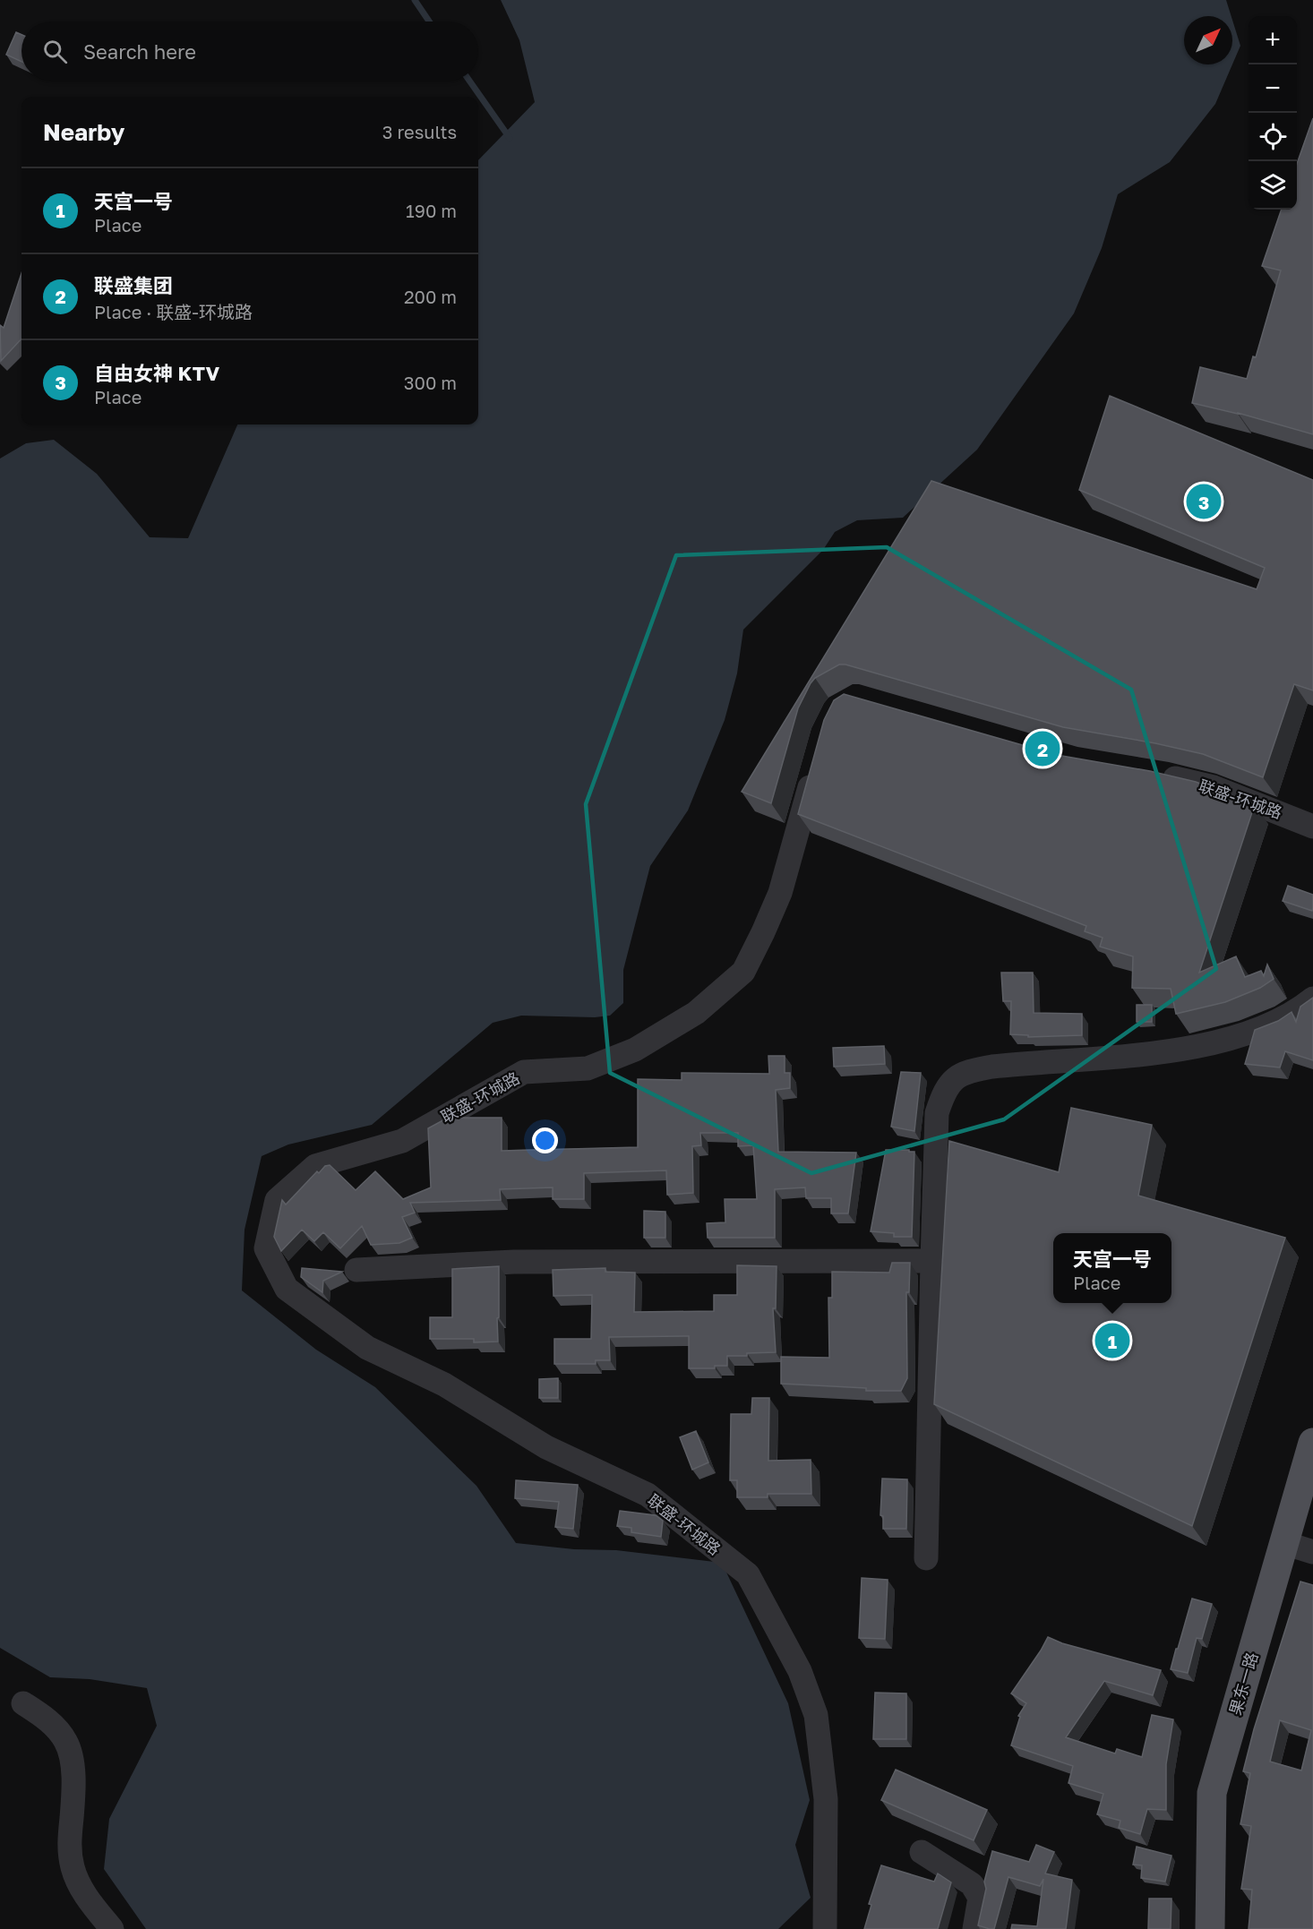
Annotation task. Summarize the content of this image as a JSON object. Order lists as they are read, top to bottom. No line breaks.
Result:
{"streets":{"main road":["果东一路"],"street":["联盛-环城路"]},"north":"top right","page":{"map_buttons":["+","−"],"search":"Search here","heading":["Nearby","3 results"],"list":[{"mark":"1","name":"天宫一号","note":"Place","value":"190 m"},{"mark":"2","name":"联盛集团","note":"Place · 联盛-环城路","value":"200 m"},{"mark":"3","name":"自由女神 KTV","note":"Place","value":"300 m"}],"pins":["3","2","1"],"popup":["天宫一号","Place"]}}
